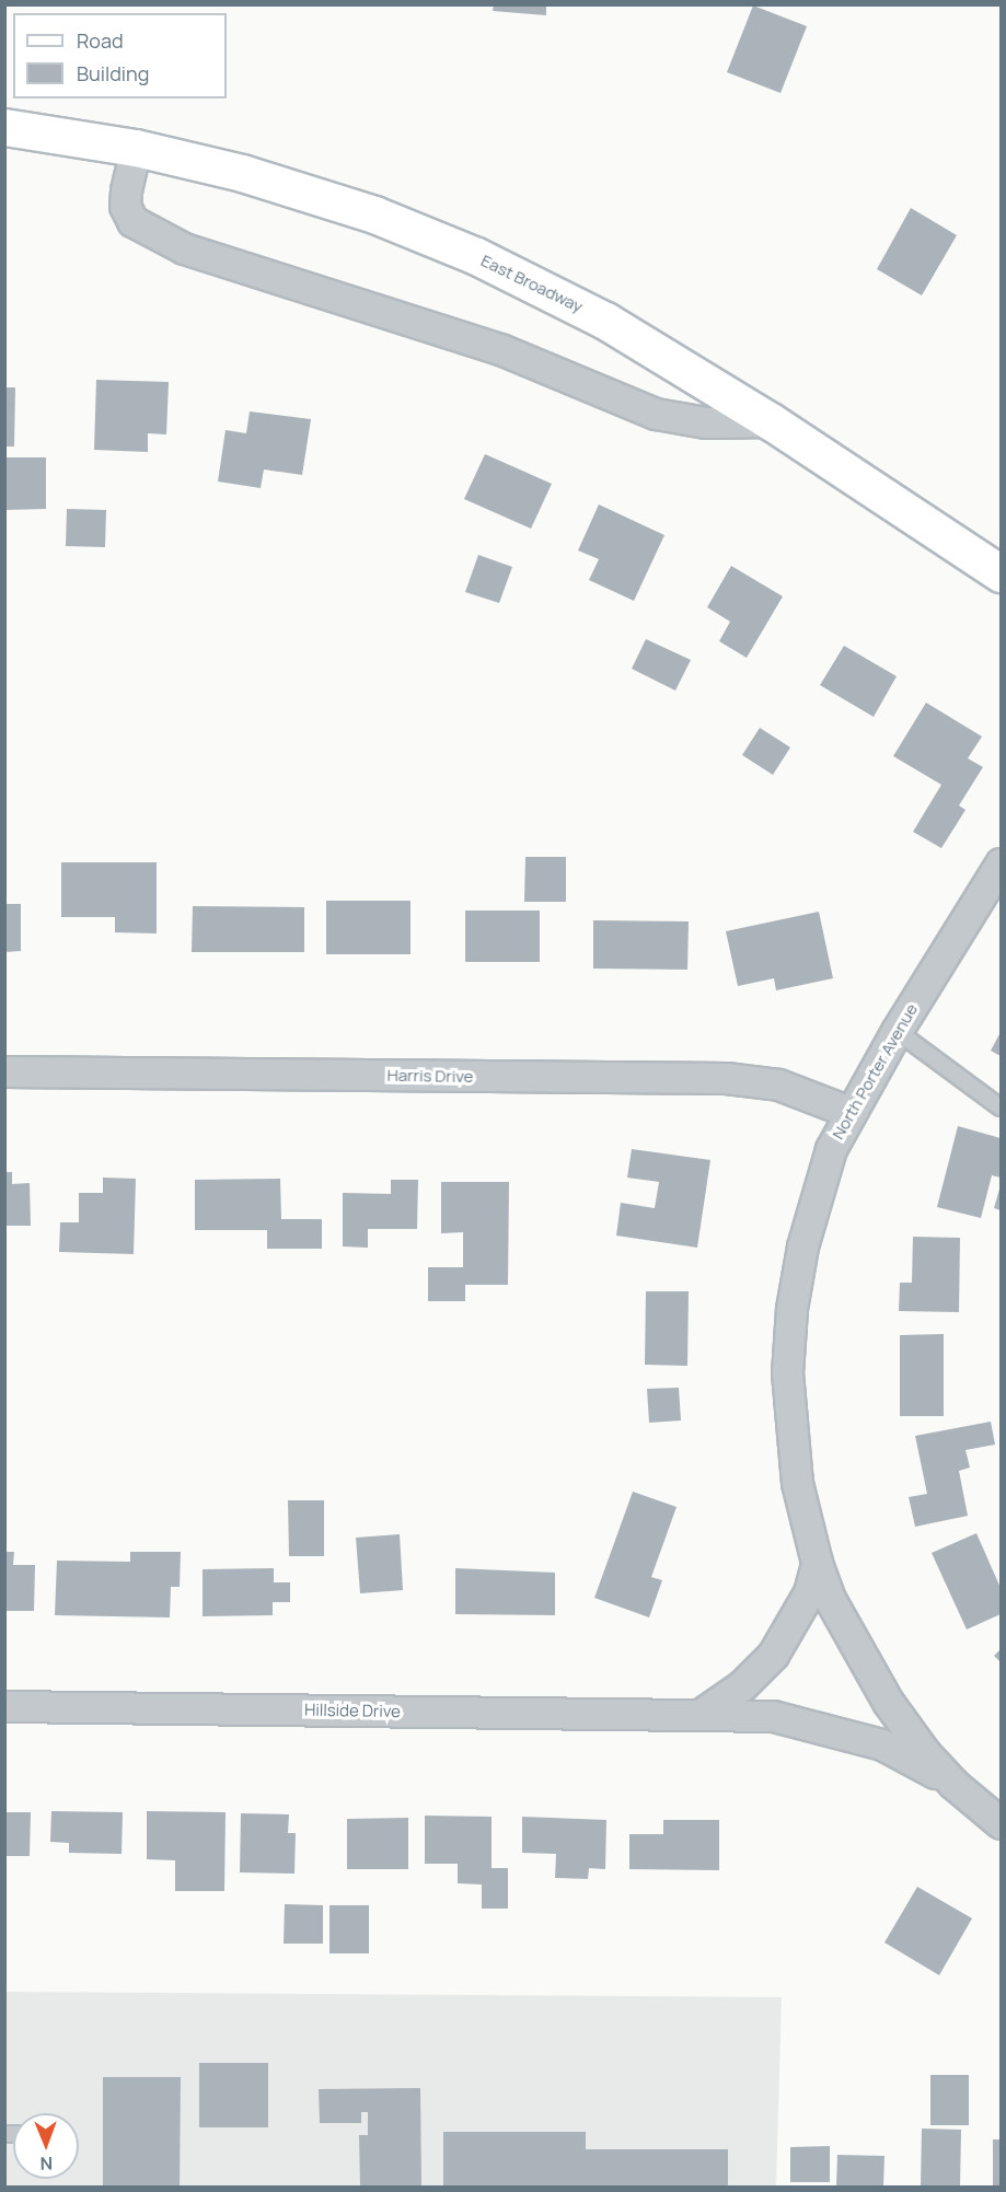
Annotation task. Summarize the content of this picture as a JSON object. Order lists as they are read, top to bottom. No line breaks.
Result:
{"streets":{"main road":["East Broadway"],"street":["North Porter Avenue","Harris Drive","Hillside Drive"]},"crossings":[["North Porter Avenue","Harris Drive"],["North Porter Avenue","Hillside Drive"]],"legend":["Road","Building"],"north":"bottom"}
